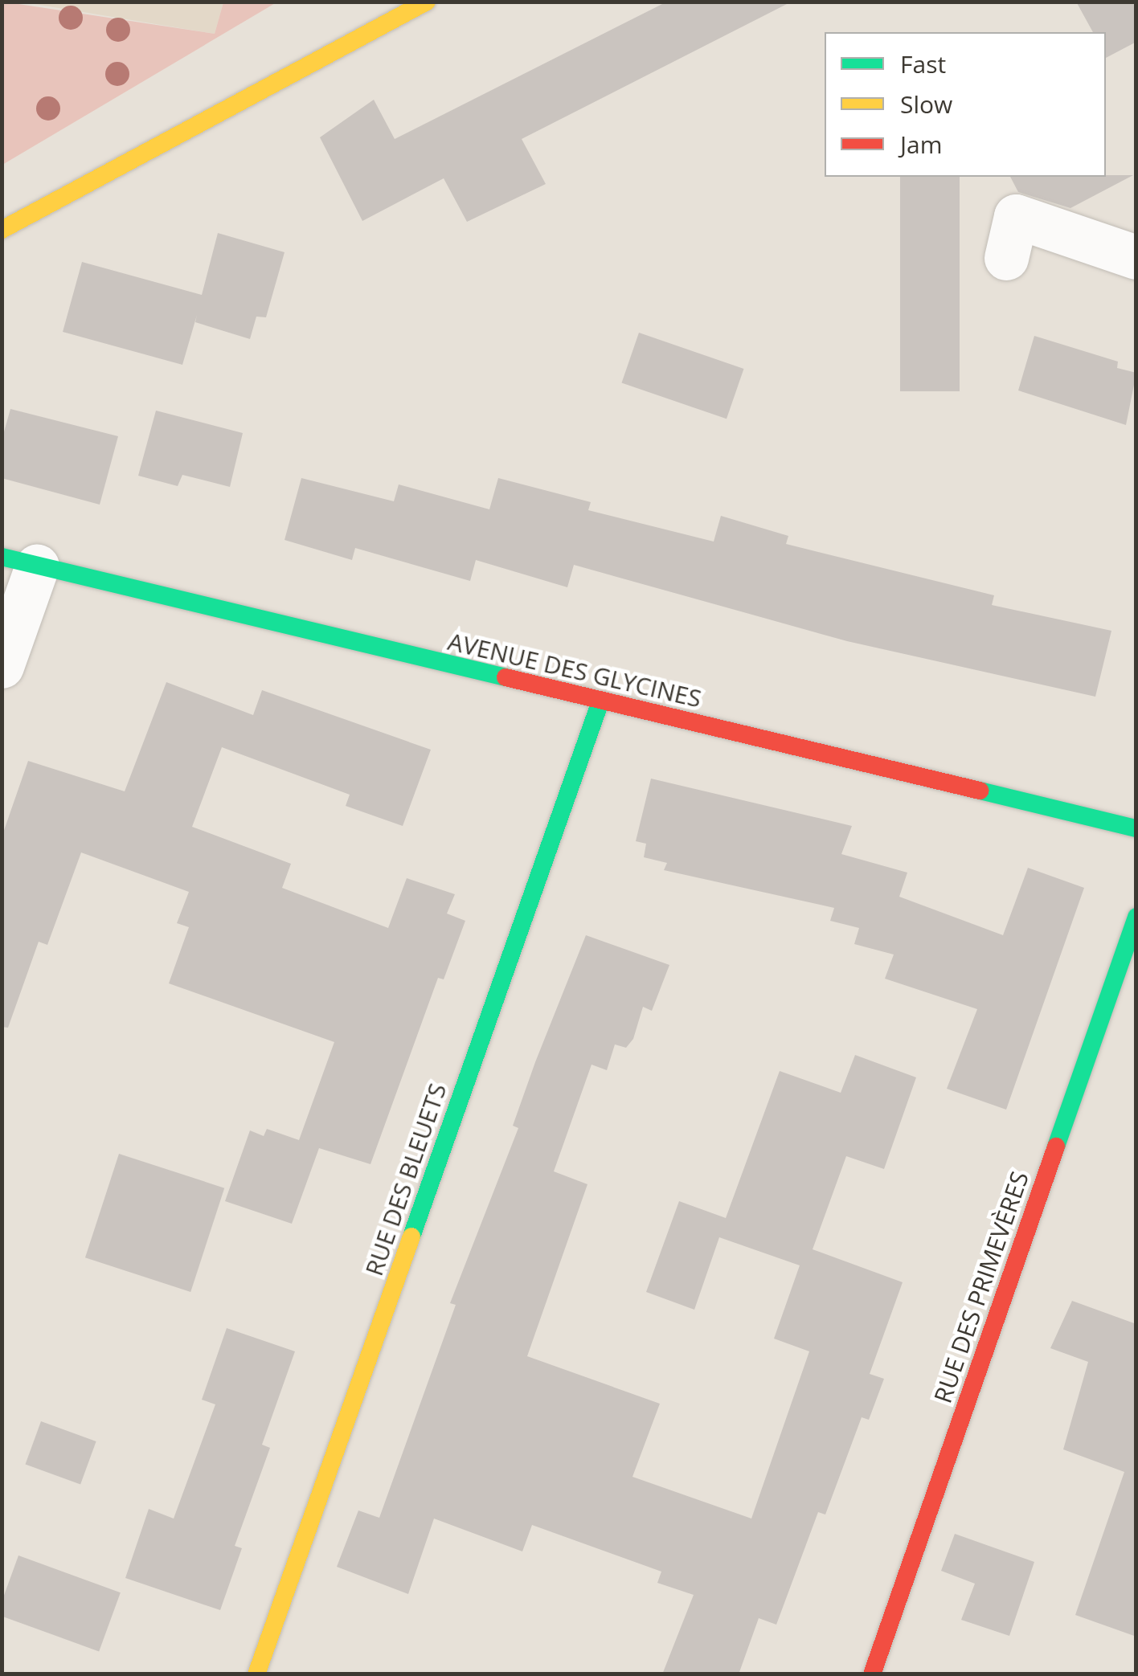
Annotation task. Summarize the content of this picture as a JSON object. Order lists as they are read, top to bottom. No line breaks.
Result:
{"streets":{"street":["AVENUE DES GLYCINES","RUE DES BLEUETS","RUE DES PRIMEVÈRES"]},"crossings":[["AVENUE DES GLYCINES","RUE DES BLEUETS"]],"legend":["Fast","Slow","Jam"]}
